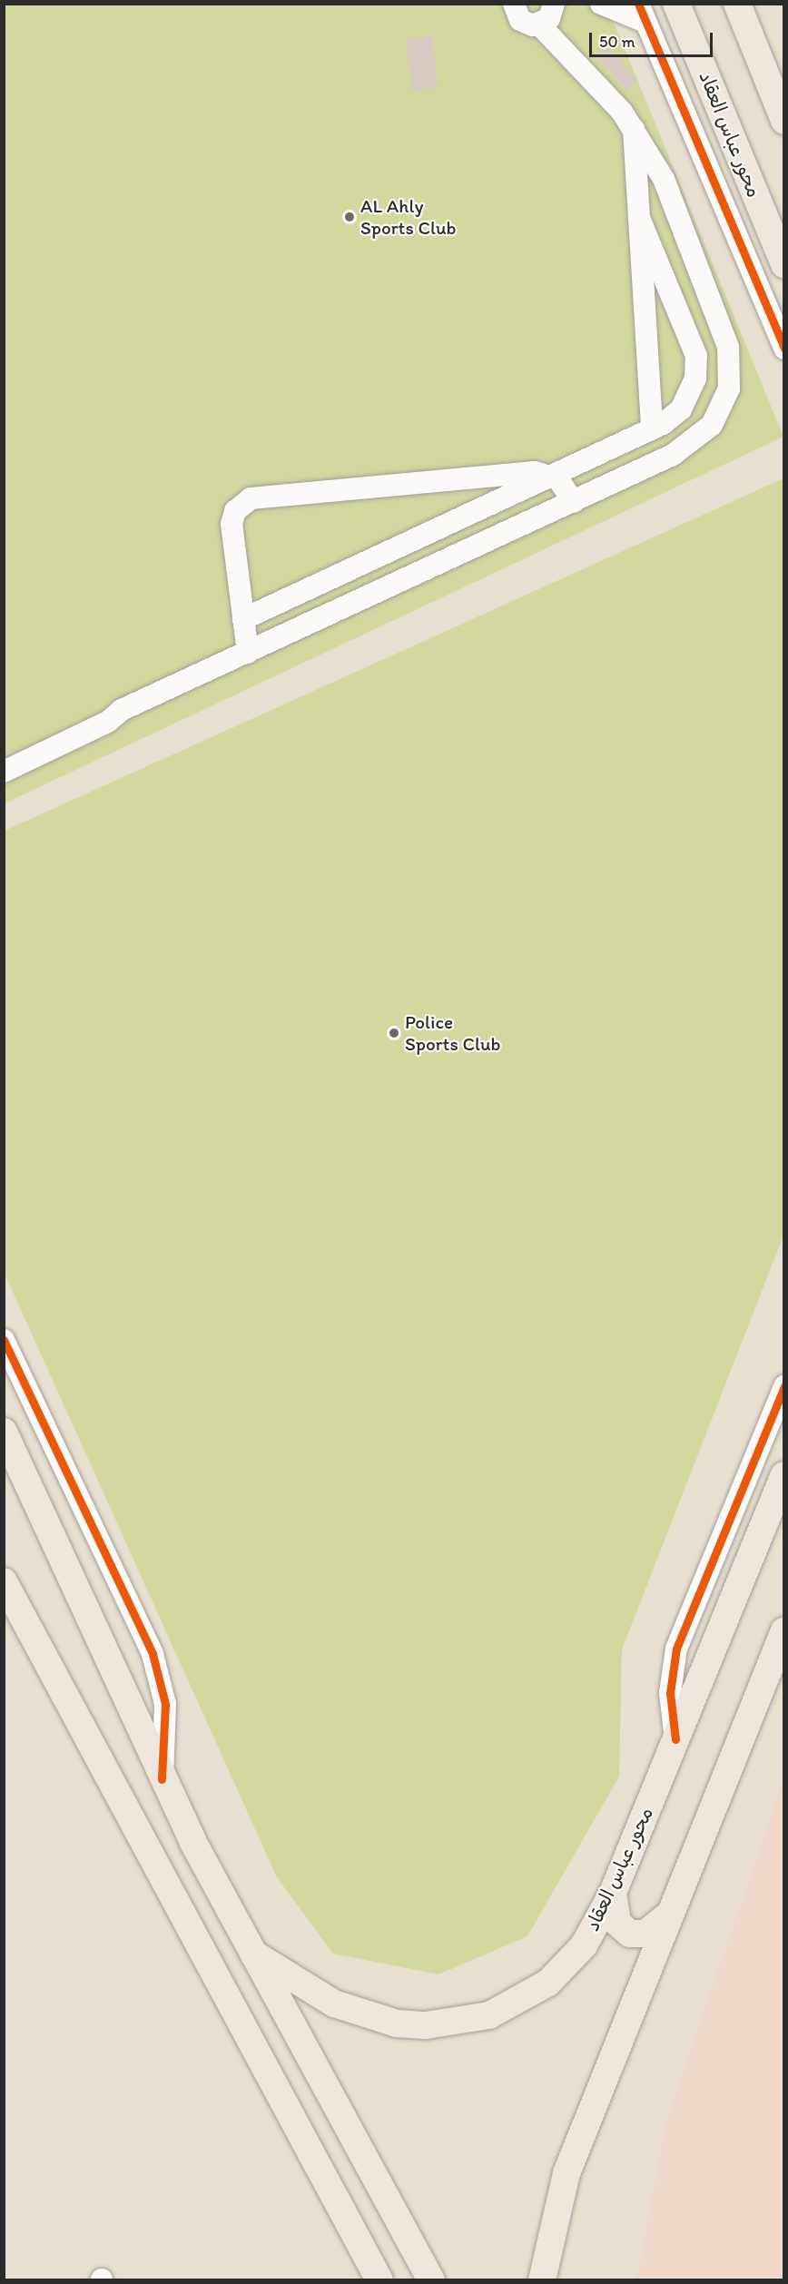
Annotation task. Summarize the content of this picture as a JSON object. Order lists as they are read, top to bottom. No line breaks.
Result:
{"streets":{"main road":["محور عباس العقاد"]},"places":["AL Ahly Sports Club","Police Sports Club"],"scale_bar":"50 m"}
